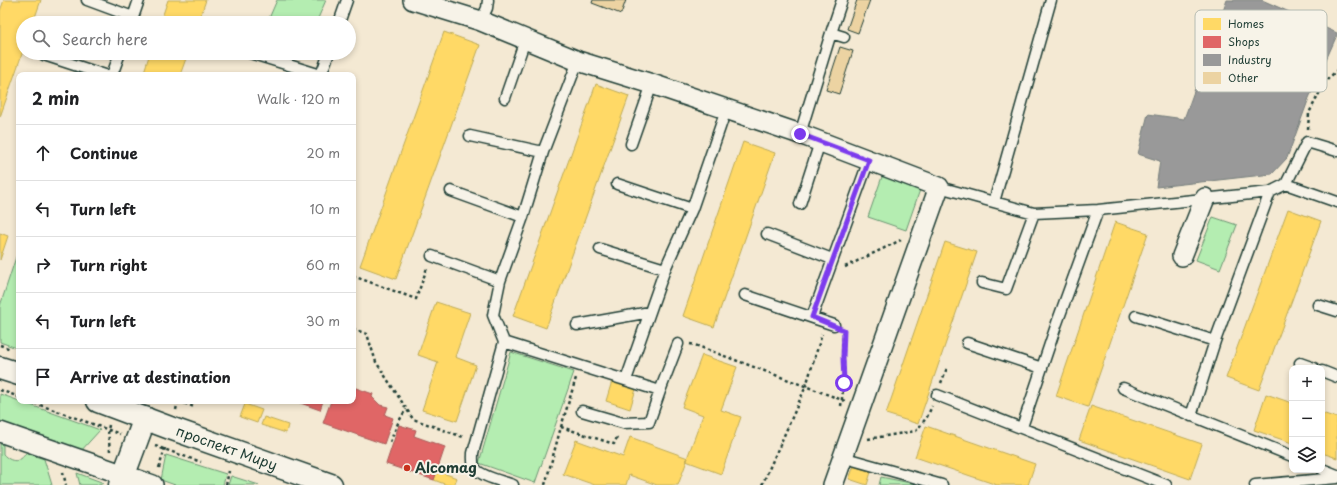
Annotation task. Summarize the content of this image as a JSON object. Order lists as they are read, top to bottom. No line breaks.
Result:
{"streets":{"street":["проспект Миру"]},"places":["Alcomag"],"legend":["Homes","Shops","Industry","Other"],"page":{"search":"Search here","heading":["2 min","Walk · 120 m"],"list":[["Continue","20 m"],["Turn left","10 m"],["Turn right","60 m"],["Turn left","30 m"],"Arrive at destination"],"map_buttons":["+","−"]}}
